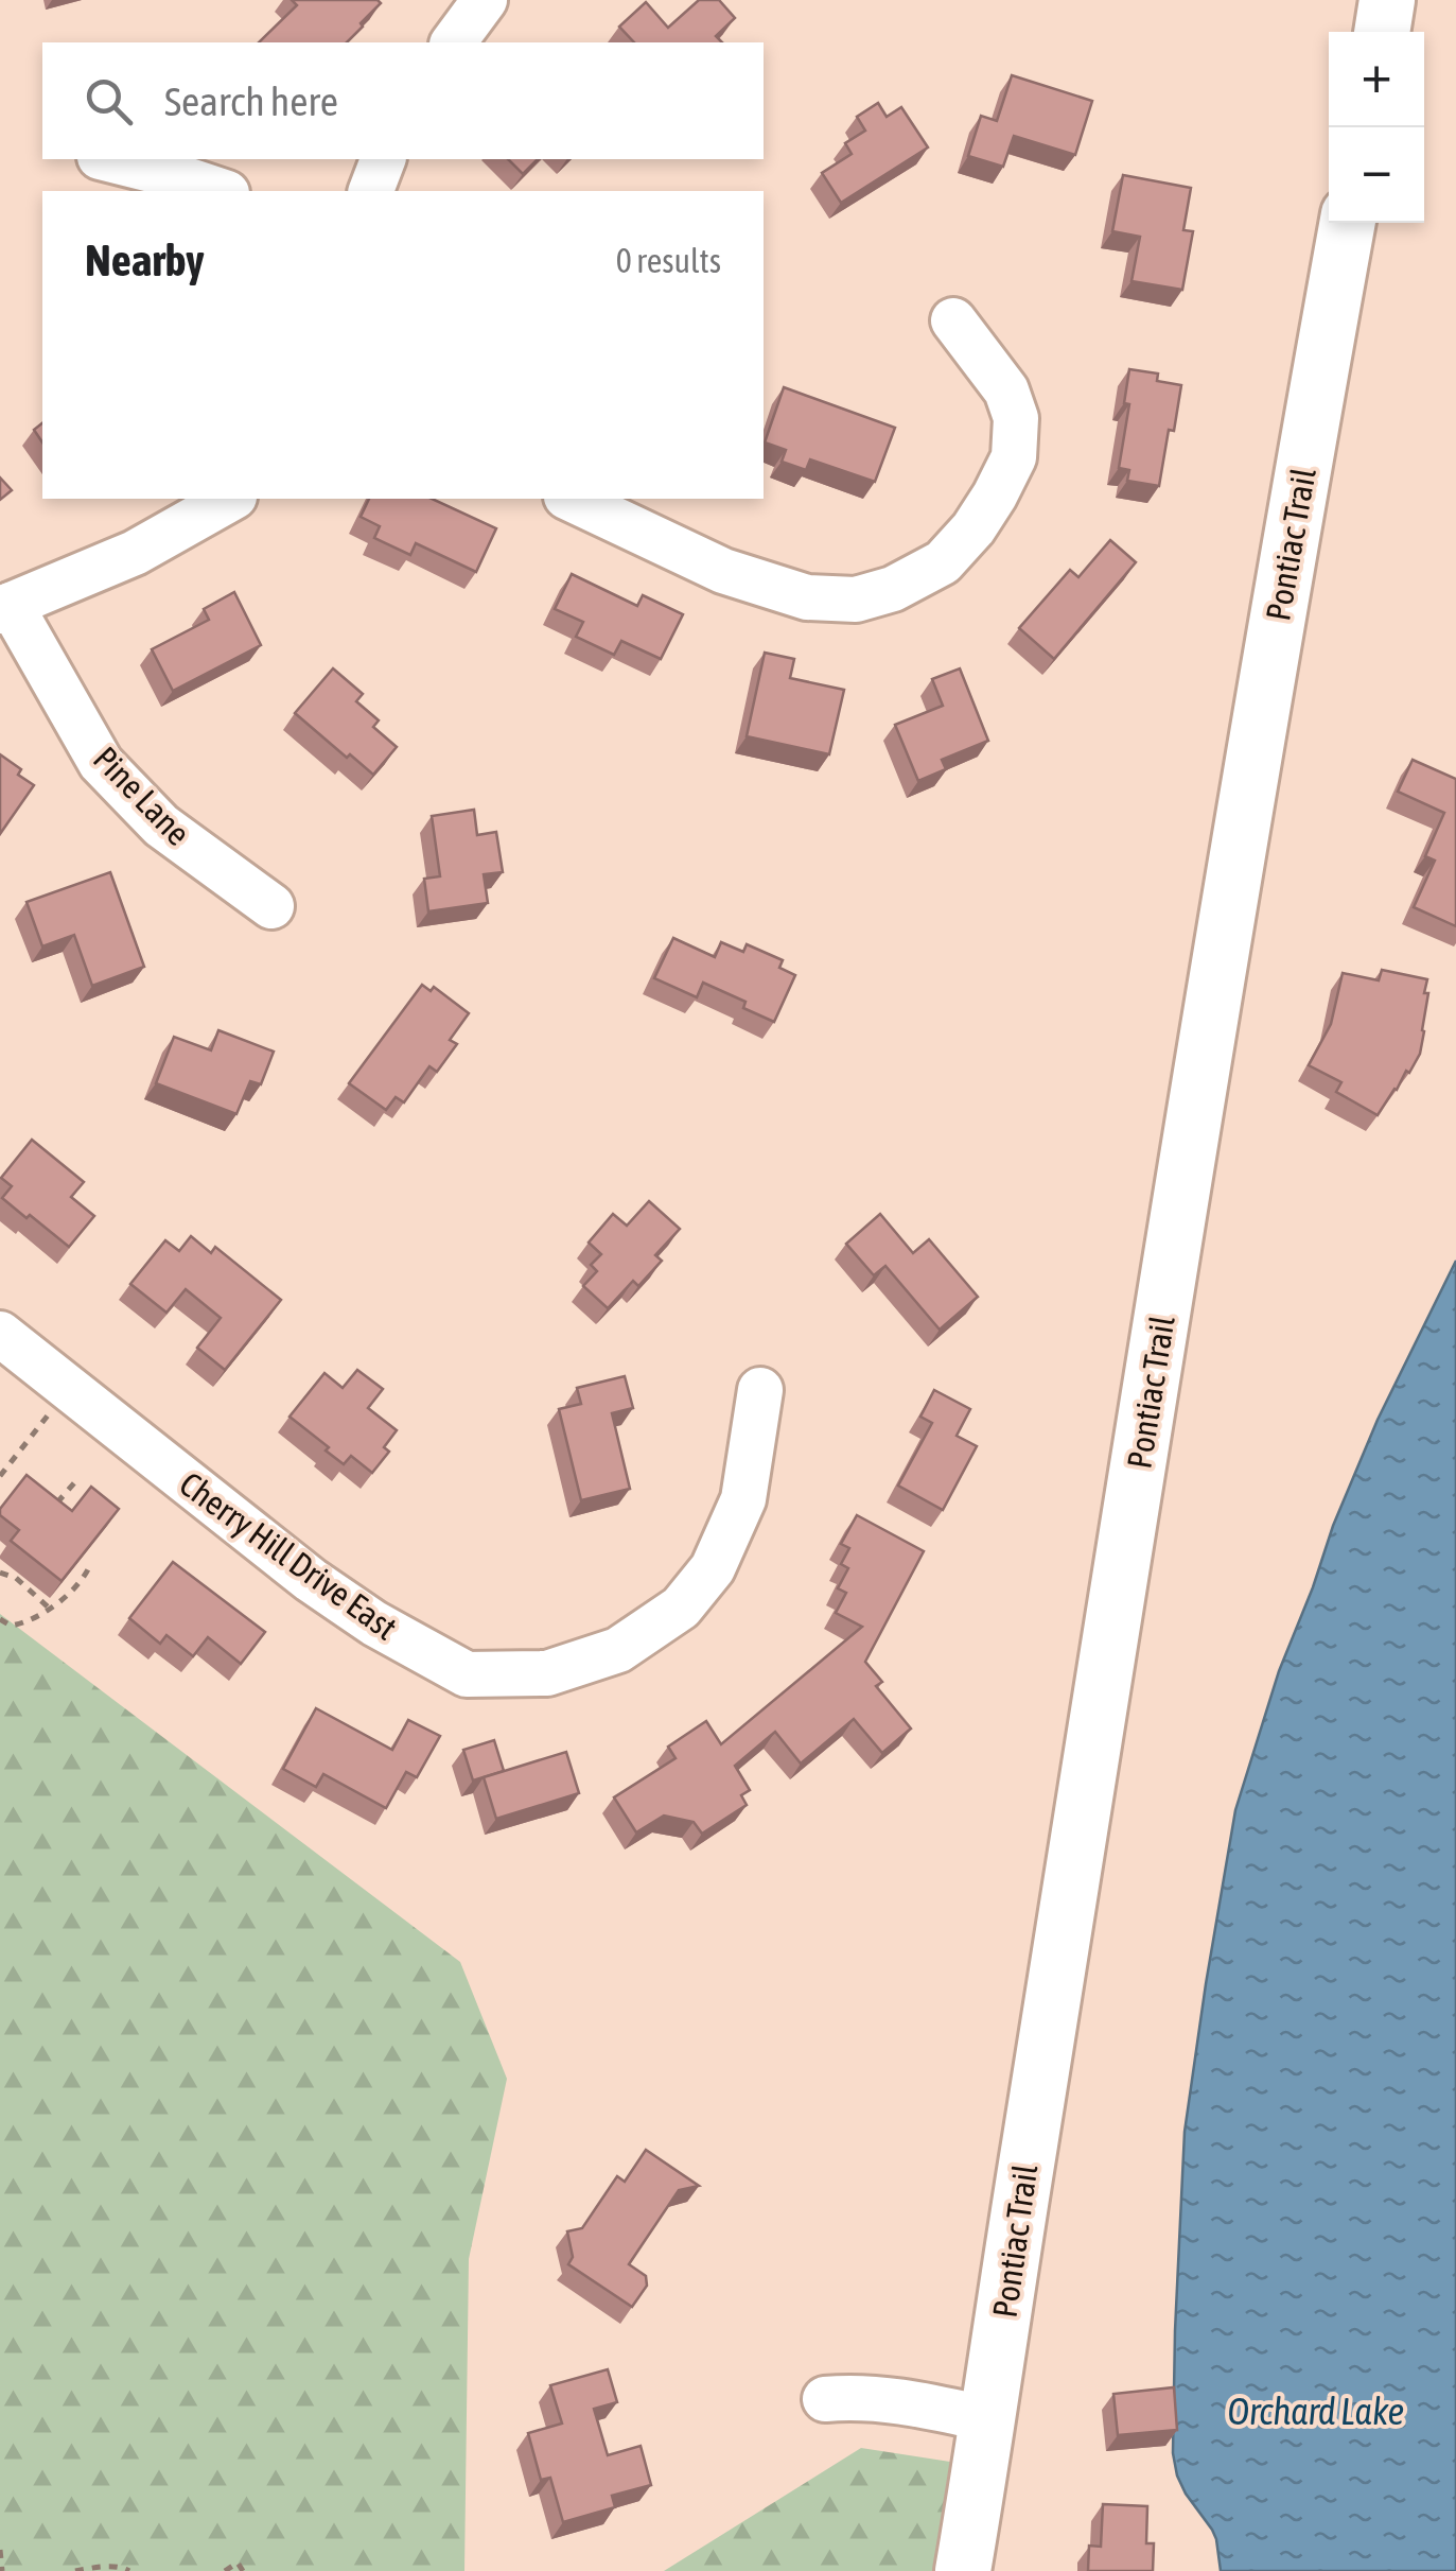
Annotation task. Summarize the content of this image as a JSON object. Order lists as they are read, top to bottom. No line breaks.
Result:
{"streets":{"main road":["Pontiac Trail"],"street":["Pine Lane","Cherry Hill Drive East"]},"water":["Orchard Lake"],"page":{"map_buttons":["+","−"],"search":"Search here","heading":["Nearby","0 results"]}}
